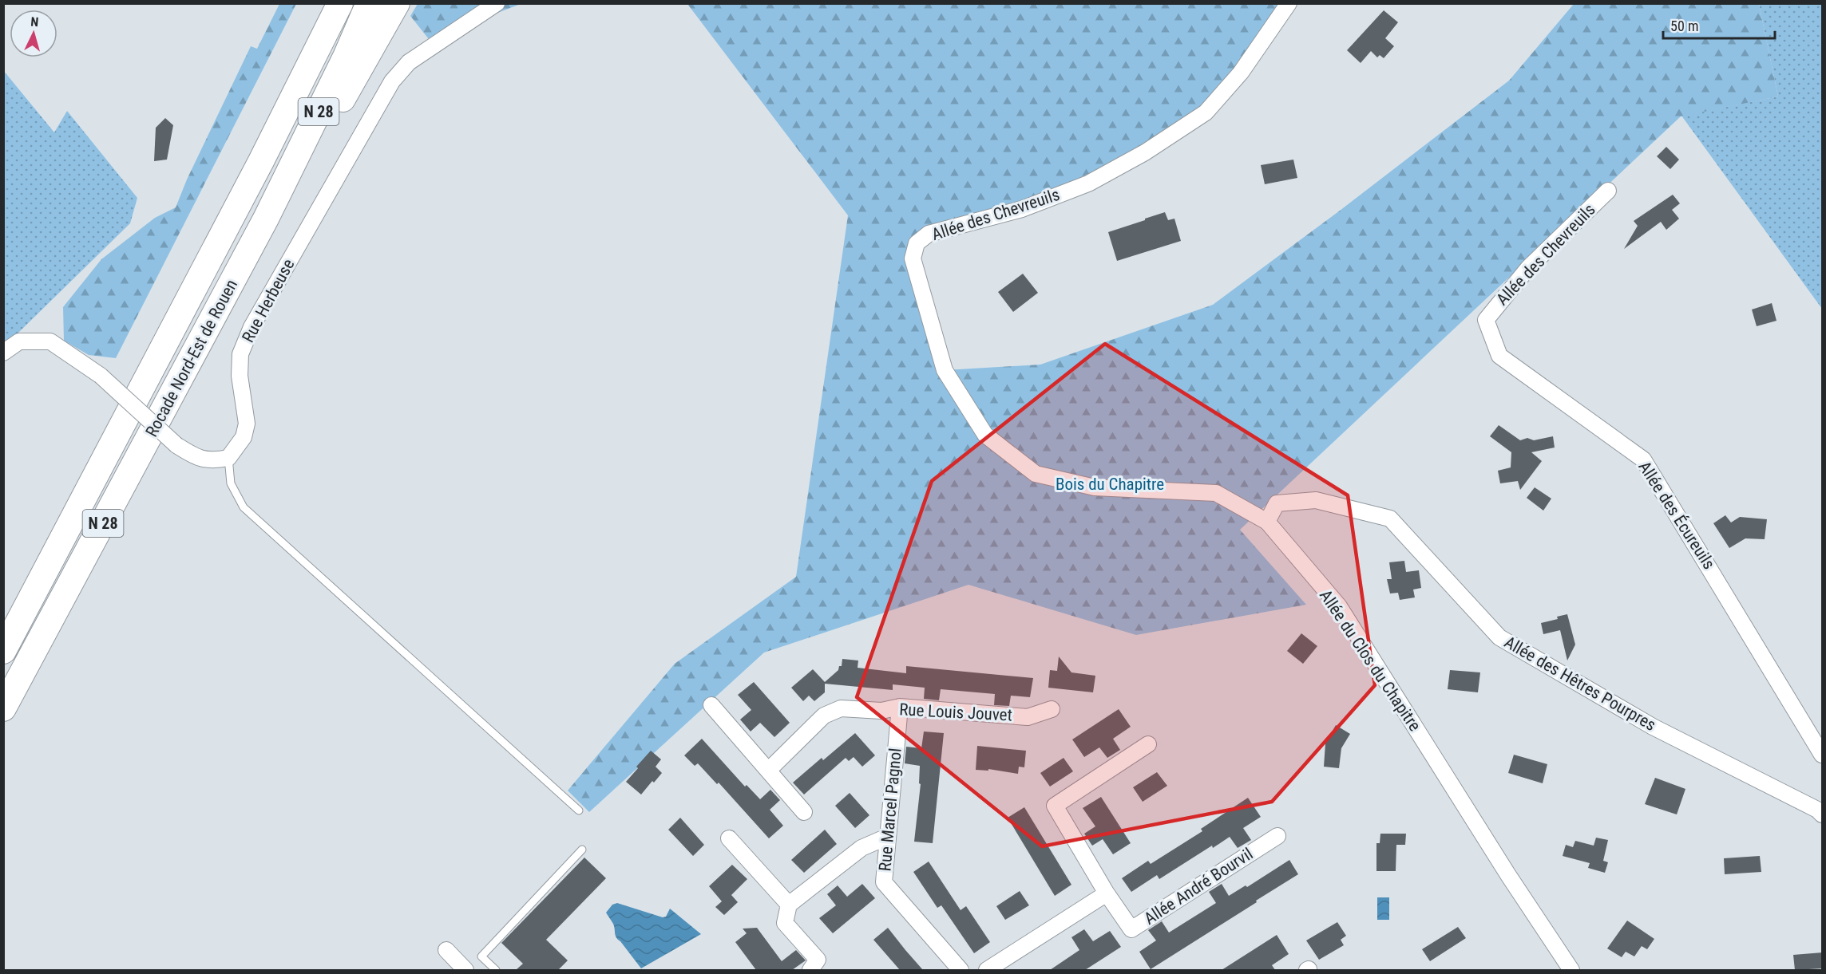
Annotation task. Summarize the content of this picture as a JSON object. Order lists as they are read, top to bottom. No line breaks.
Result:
{"streets":{"highway":["N 28","Rocade Nord-Est de Rouen"],"street":["Allée des Chevreuils","Rue Herbeuse","Allée des Écureuils","Allée du Clos du Chapitre","Allée des Hêtres Pourpres","Rue Louis Jouvet","Rue Marcel Pagnol","Allée André Bourvil"]},"crossings":[["Allée des Chevreuils","Allée des Écureuils"],["Allée des Chevreuils","Allée du Clos du Chapitre"],["Allée du Clos du Chapitre","Allée des Hêtres Pourpres"],["Rue Louis Jouvet","Rue Marcel Pagnol"]],"parks":["Bois du Chapitre"],"scale_bar":"50 m","north":"top"}
